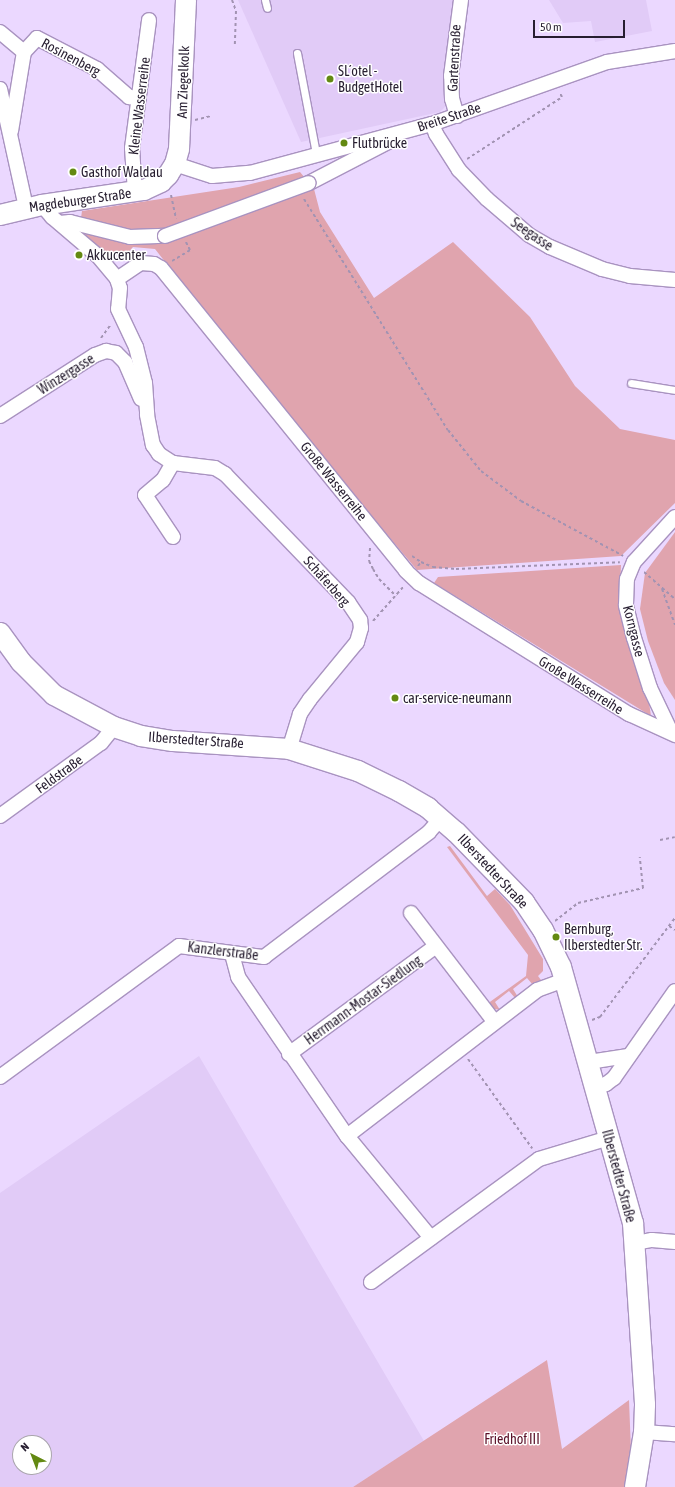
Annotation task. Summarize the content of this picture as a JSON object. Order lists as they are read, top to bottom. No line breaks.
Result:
{"streets":{"street":["Rosinenberg","Gartenstraße","Am Ziegelkolk","Kleine Wasserreihe","Breite Straße","Magdeburger Straße","Seegasse","Winzergasse","Große Wasserreihe","Schäferberg","Korngasse","Ilberstedter Straße","Feldstraße","Kanzlerstraße","Herrmann-Mostar-Siedlung"]},"crossings":[["Rosinenberg","Kleine Wasserreihe"],["Rosinenberg","Magdeburger Straße"],["Gartenstraße","Breite Straße"],["Am Ziegelkolk","Breite Straße"],["Am Ziegelkolk","Magdeburger Straße"],["Kleine Wasserreihe","Magdeburger Straße"],["Breite Straße","Magdeburger Straße"],["Breite Straße","Seegasse"],["Winzergasse","Schäferberg"],["Große Wasserreihe","Korngasse"],["Schäferberg","Ilberstedter Straße"],["Ilberstedter Straße","Feldstraße"],["Ilberstedter Straße","Kanzlerstraße"],["Kanzlerstraße","Herrmann-Mostar-Siedlung"]],"parks":["Friedhof III"],"places":["SL´otel - BudgetHotel","Flutbrücke","Gasthof Waldau","Akkucenter","car-service-neumann","Bernburg, Ilberstedter Str."],"scale_bar":"50 m","north":"top left"}
